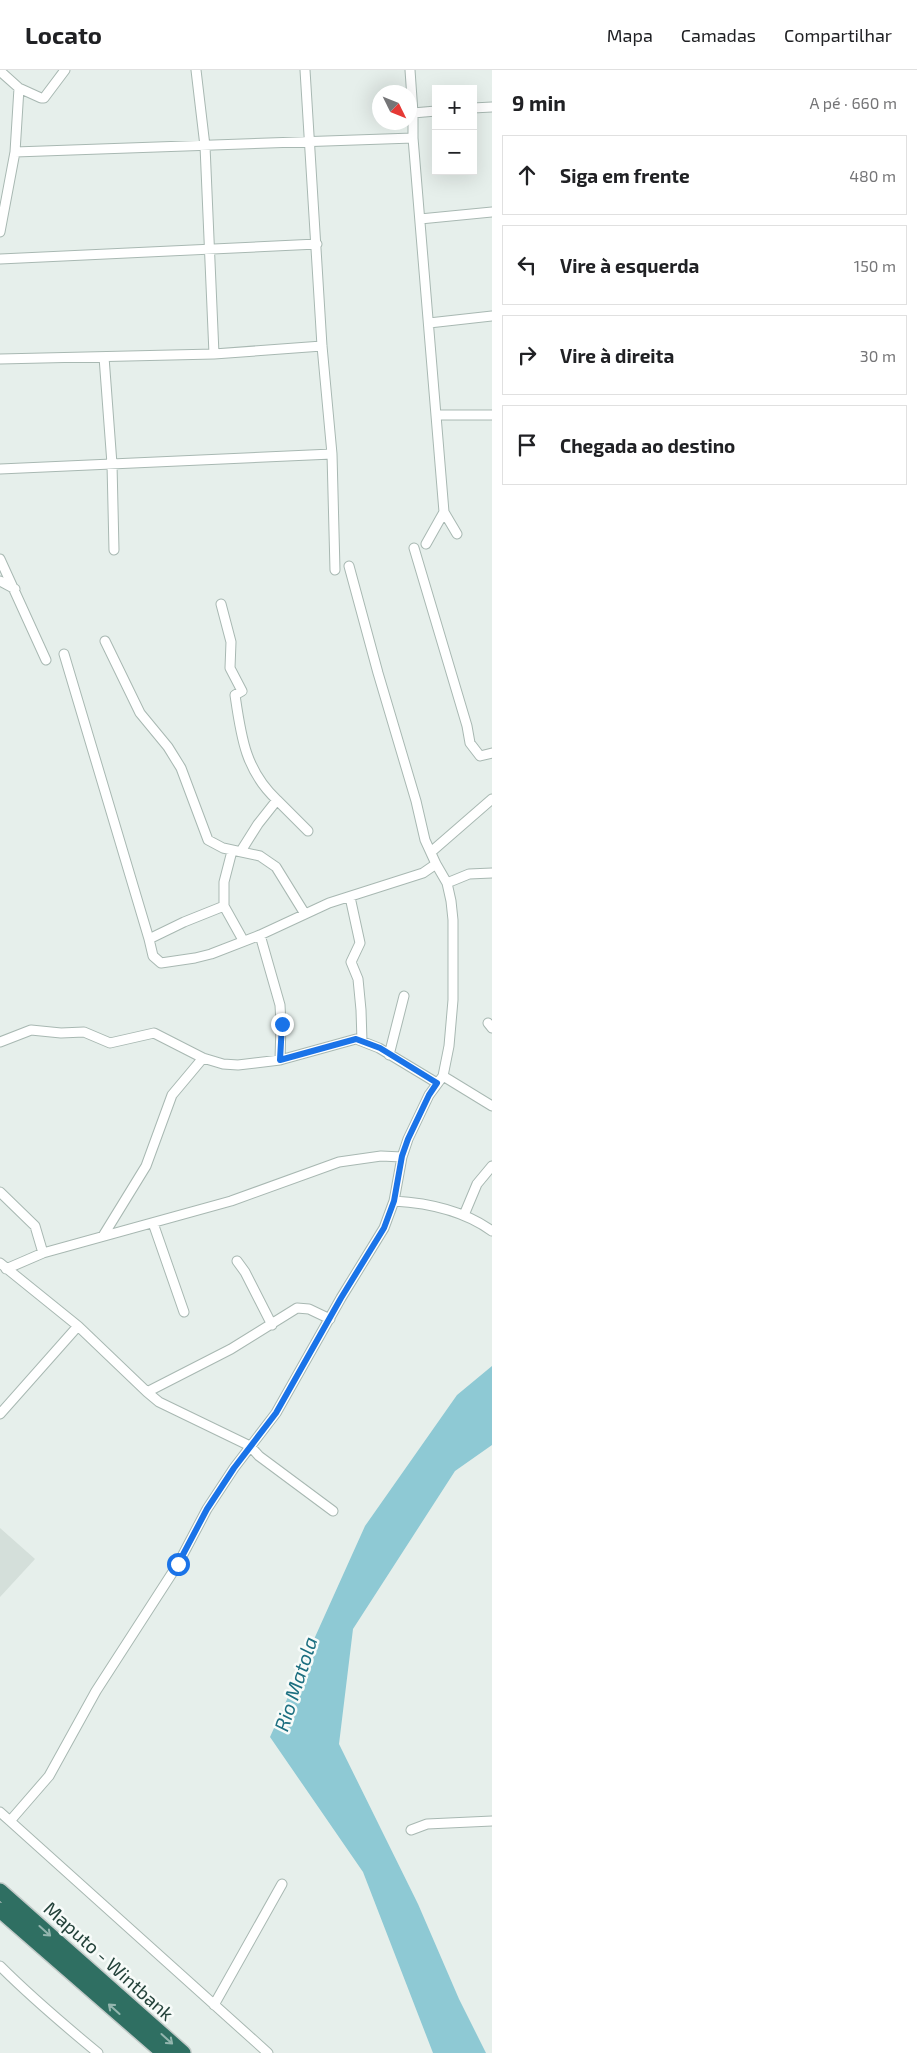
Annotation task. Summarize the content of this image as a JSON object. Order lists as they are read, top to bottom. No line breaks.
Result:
{"streets":{"highway":["Maputo - Wintbank"]},"water":["Rio Matola"],"north":"bottom right","page":{"header":"Locato","nav":["Mapa","Camadas","Compartilhar"],"heading":["9 min","A pé · 660 m"],"map_buttons":["+","−"],"list":[["Siga em frente","480 m"],["Vire à esquerda","150 m"],["Vire à direita","30 m"],"Chegada ao destino"]}}
